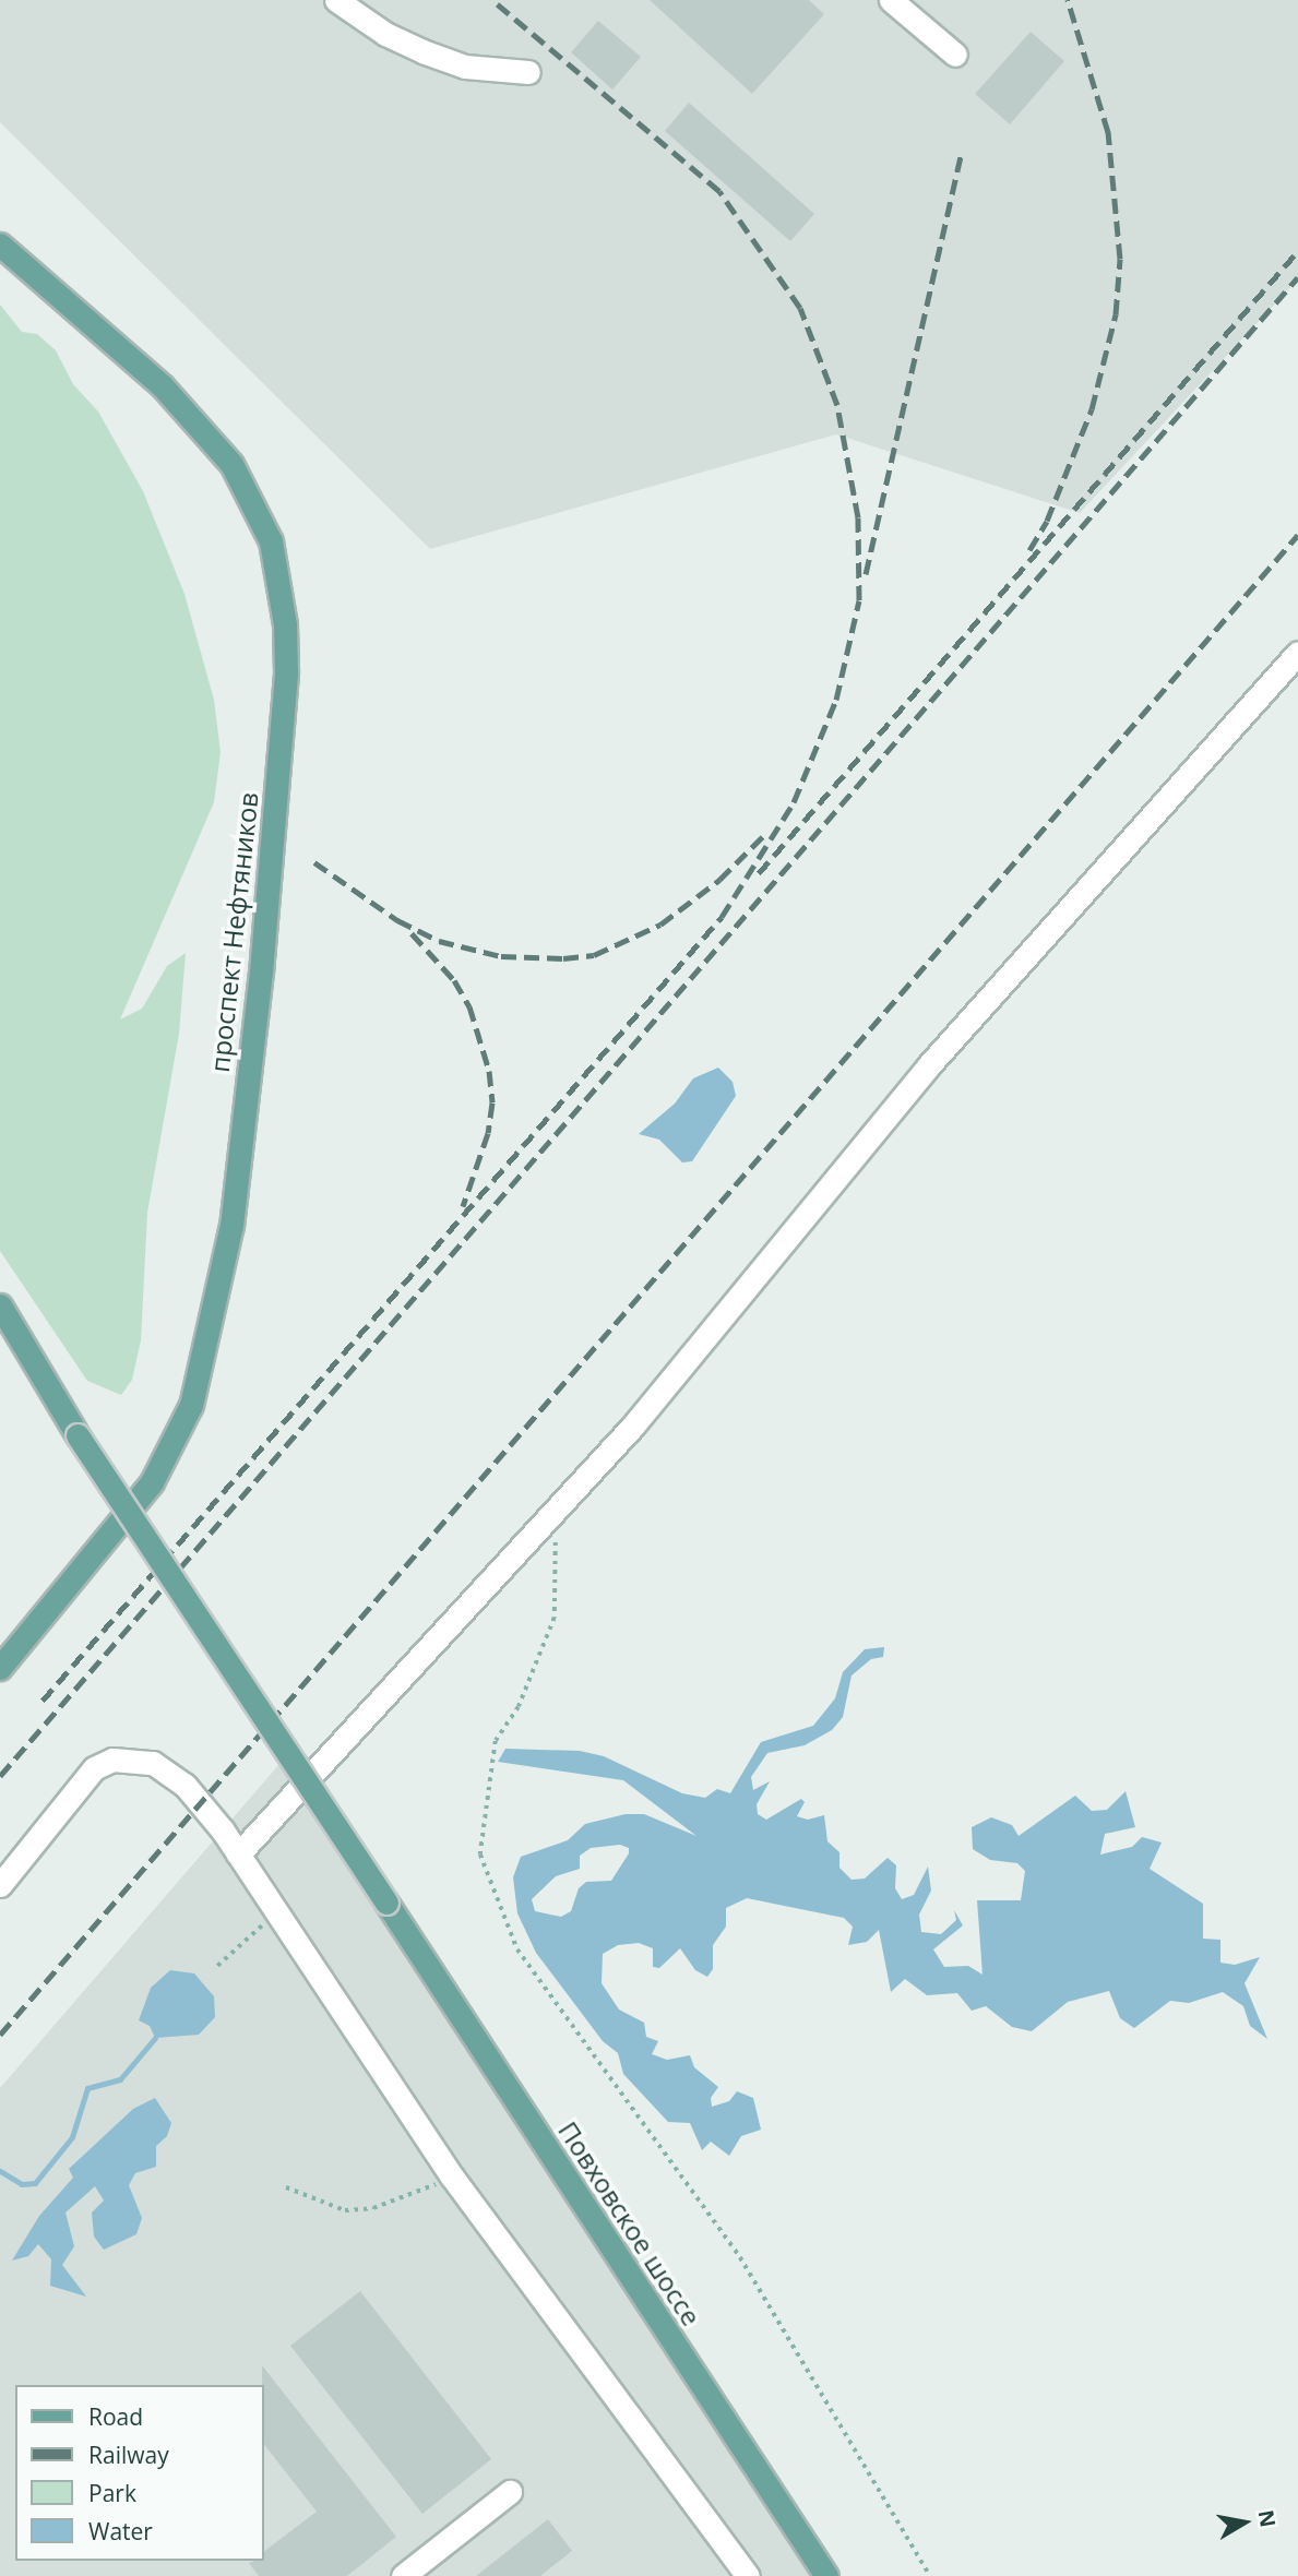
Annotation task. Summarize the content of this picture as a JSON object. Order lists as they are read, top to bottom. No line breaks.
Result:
{"streets":{"main road":["проспект Нефтяников","Повховское шоссе"]},"legend":["Road","Railway","Park","Water"],"north":"right"}
